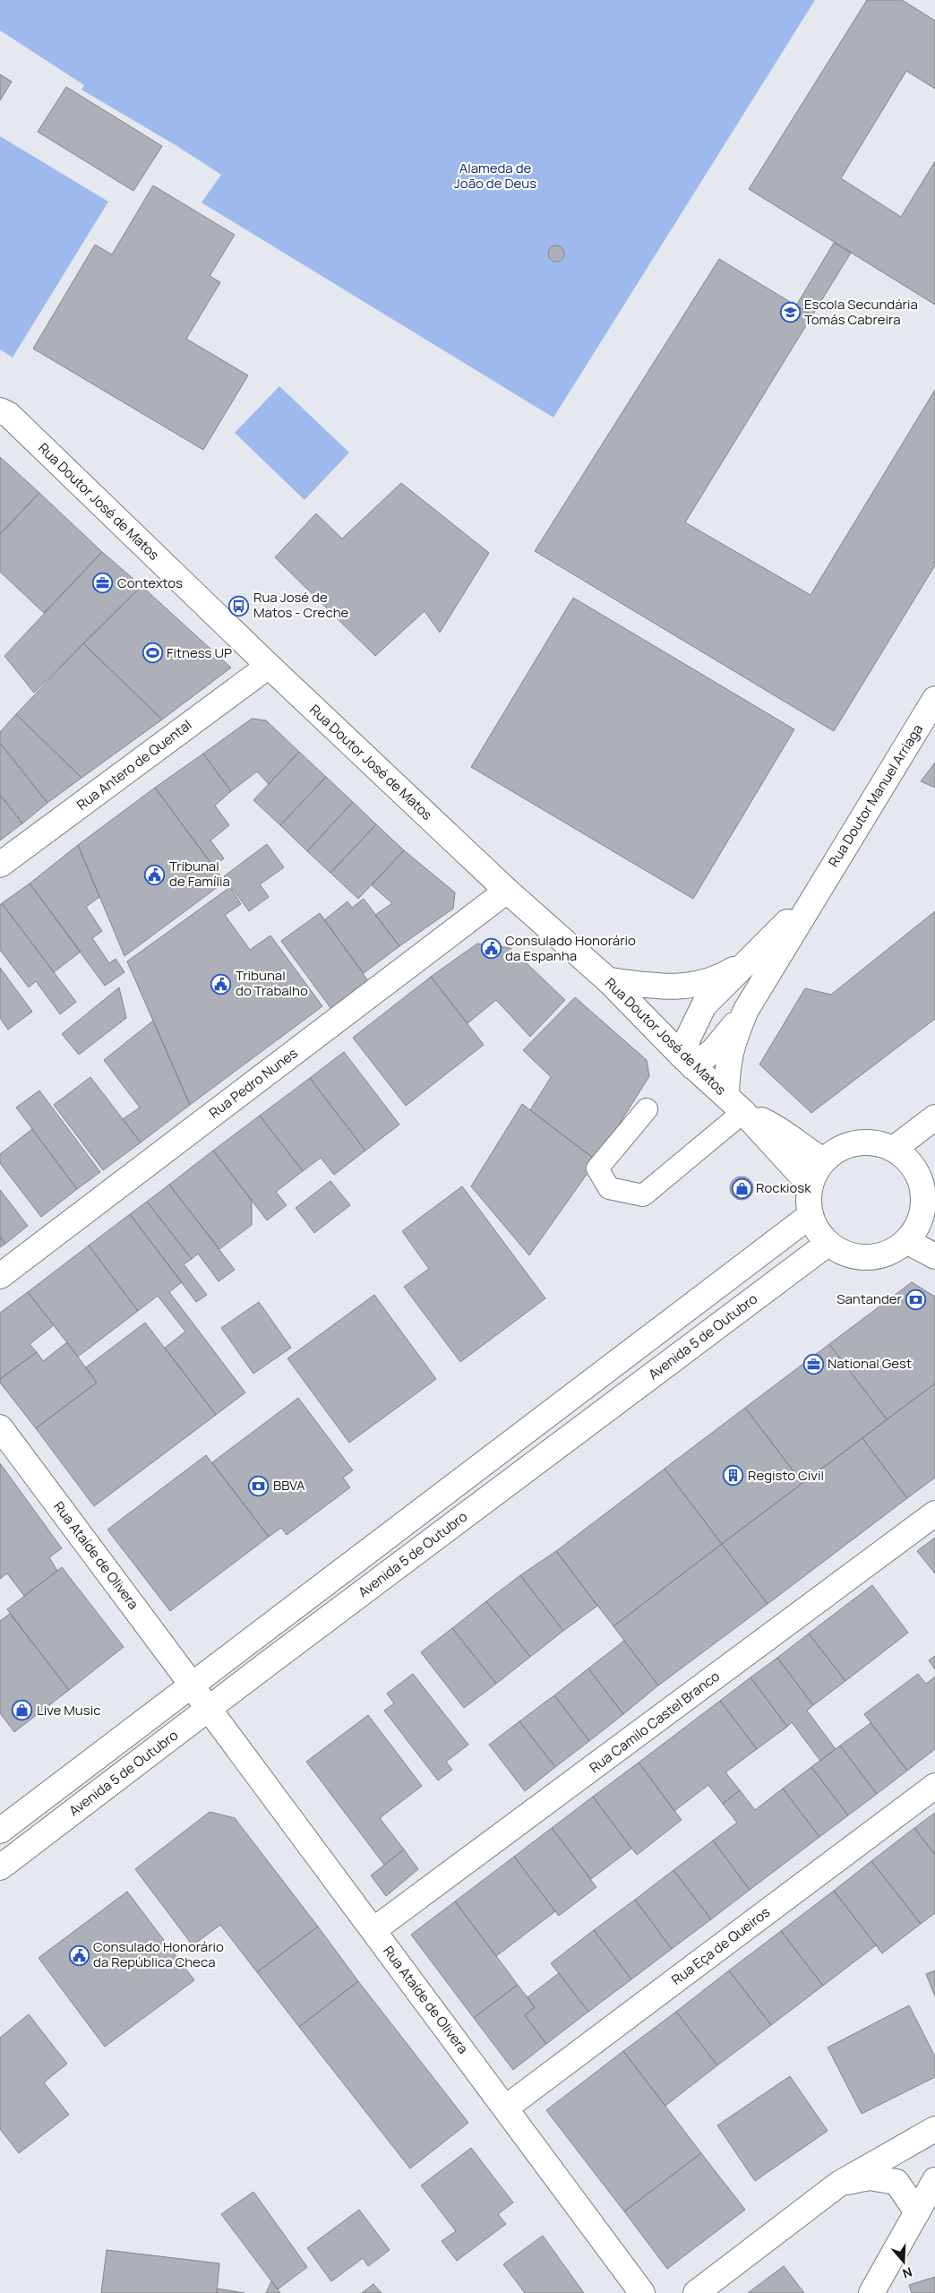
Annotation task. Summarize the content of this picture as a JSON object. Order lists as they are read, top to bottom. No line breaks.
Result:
{"streets":{"street":["Rua Doutor José de Matos","Rua Antero de Quental","Rua Doutor Manuel Arriaga","Rua Pedro Nunes","Avenida 5 de Outubro","Rua Ataíde de Olivera","Rua Camilo Castel Branco","Rua Eça de Queiros"]},"crossings":[["Rua Doutor José de Matos","Rua Antero de Quental"],["Rua Doutor José de Matos","Rua Doutor Manuel Arriaga"],["Rua Doutor José de Matos","Rua Pedro Nunes"],["Rua Doutor José de Matos","Avenida 5 de Outubro"],["Avenida 5 de Outubro","Rua Ataíde de Olivera"],["Rua Ataíde de Olivera","Rua Camilo Castel Branco"],["Rua Ataíde de Olivera","Rua Eça de Queiros"]],"parks":["Alameda de João de Deus"],"places":{"school or university":["Escola Secundária Tomás Cabreira"],"office":["Contextos","National Gest"],"bus stop":["Rua José de Matos - Creche"],"sports":["Fitness UP"],"public building":["Tribunal de Família","Consulado Honorário da Espanha","Tribunal do Trabalho","Consulado Honorário da República Checa"],"shop":["Rockiosk","Live Music"],"bank":["Santander","BBVA"],"building":["Registo Civil"]},"north":"bottom"}
